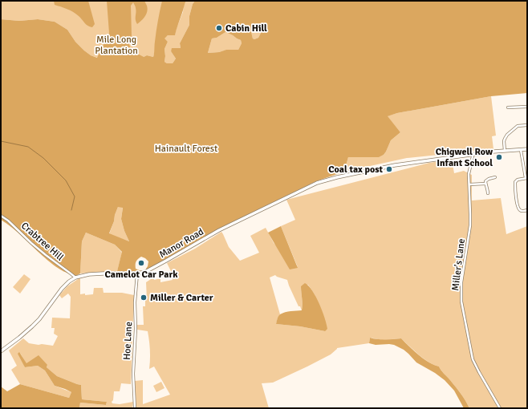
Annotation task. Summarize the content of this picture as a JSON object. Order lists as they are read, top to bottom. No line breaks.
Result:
{"streets":{"street":["Crabtree Hill","Manor Road","Miller's Lane","Hoe Lane"]},"crossings":[["Crabtree Hill","Manor Road"],["Manor Road","Miller's Lane"],["Manor Road","Hoe Lane"]],"parks":["Mile Long Plantation","Hainault Forest"],"places":["Cabin Hill","Chigwell Row Infant School","Coal tax post","Camelot Car Park","Miller & Carter"]}
